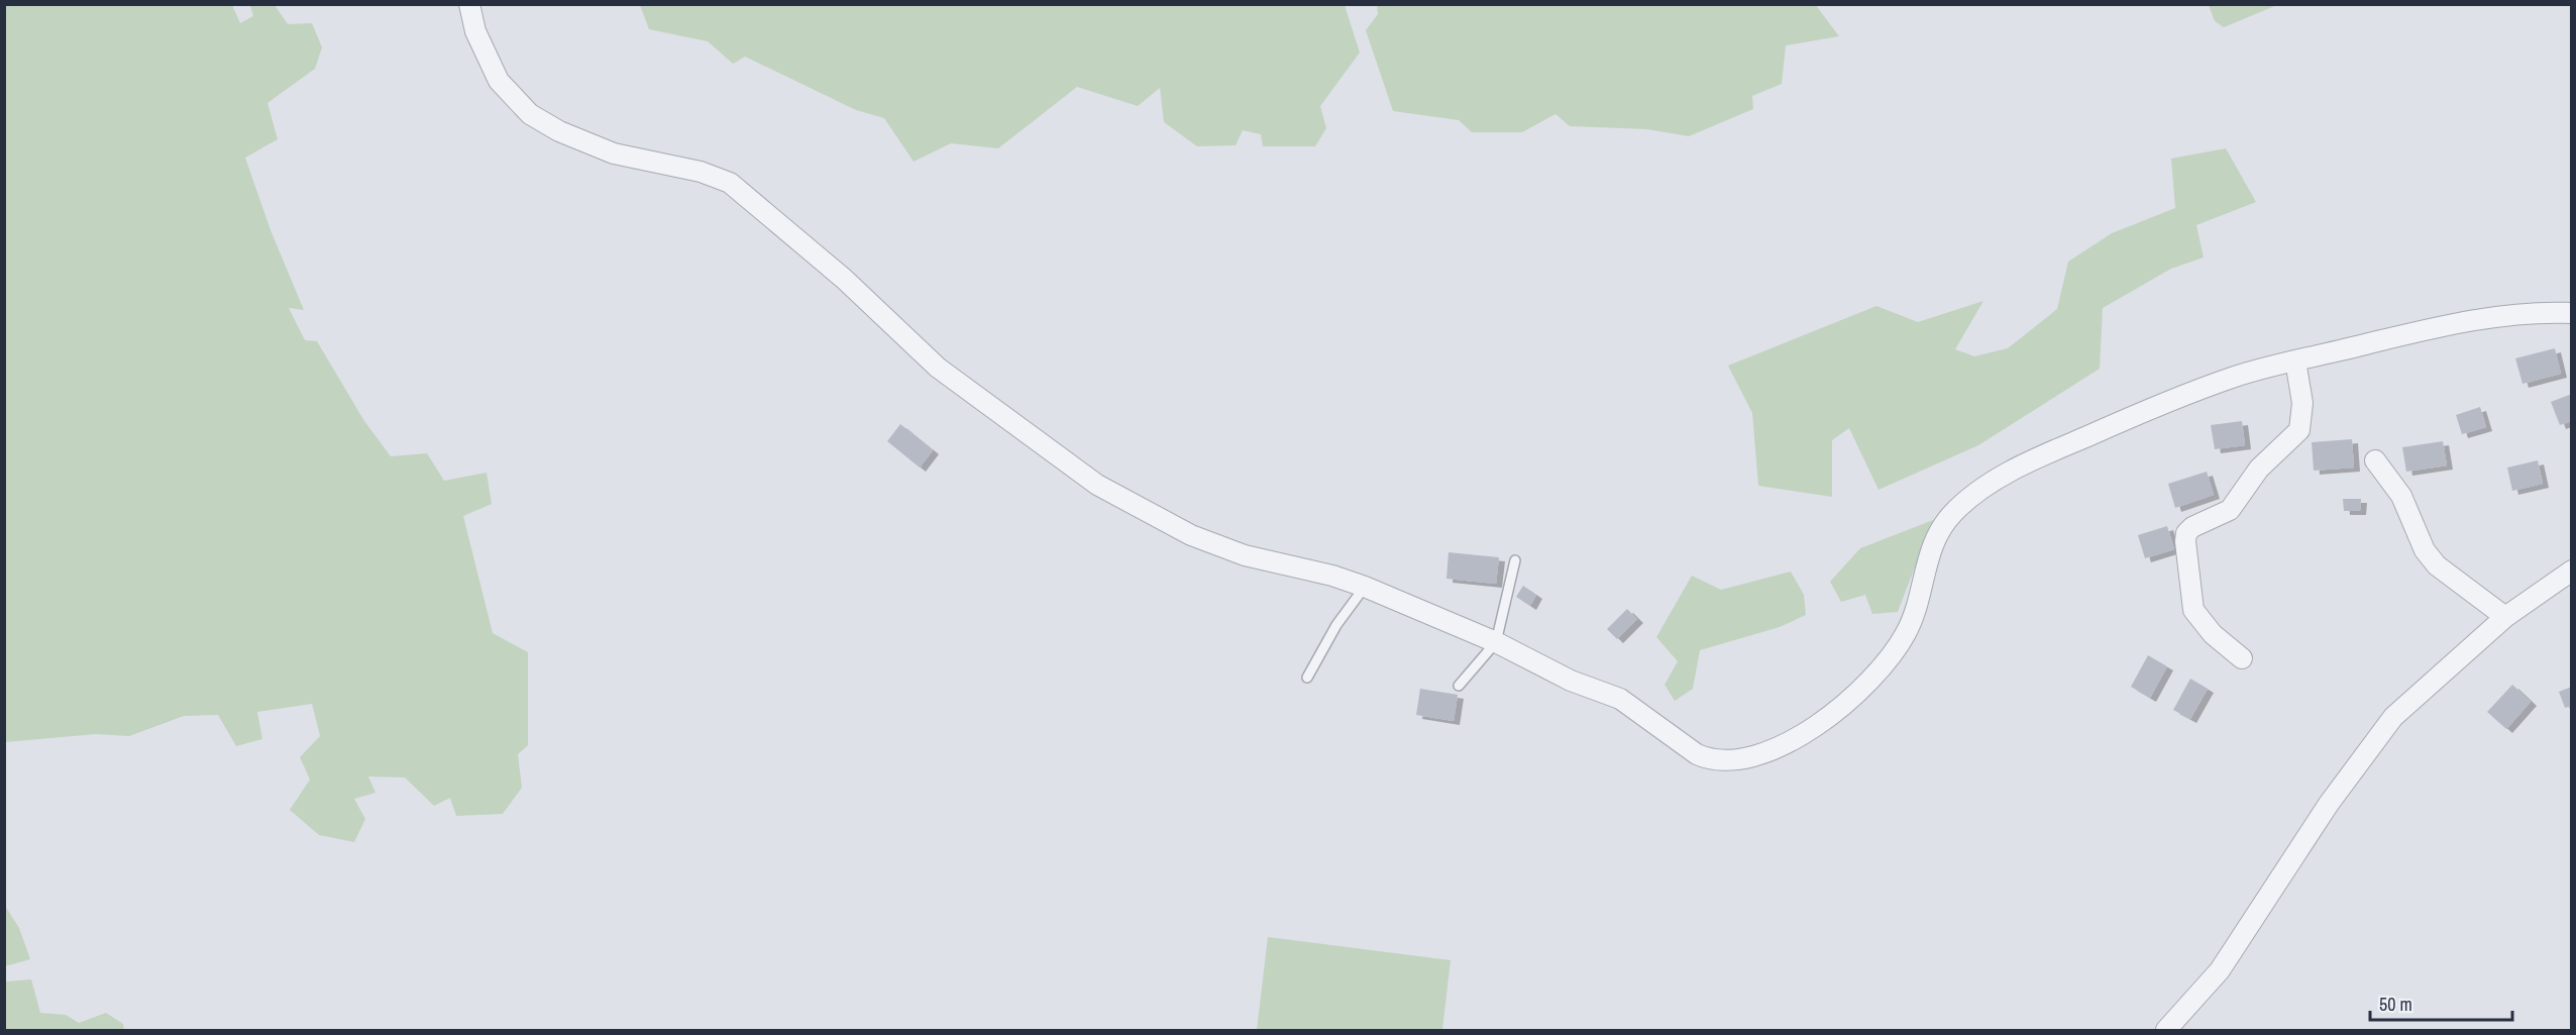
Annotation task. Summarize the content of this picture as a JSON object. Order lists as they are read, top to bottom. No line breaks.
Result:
{"scale_bar":"50 m"}
